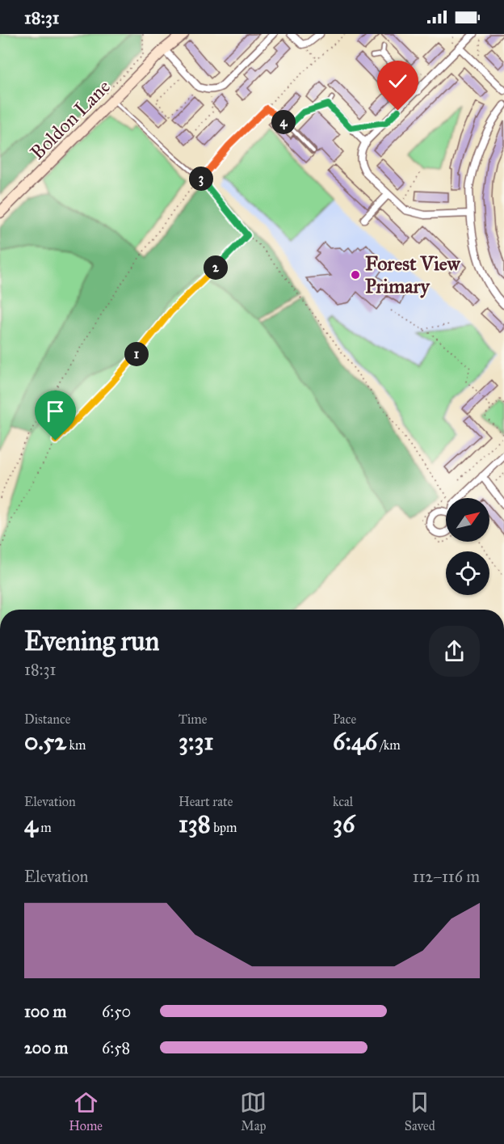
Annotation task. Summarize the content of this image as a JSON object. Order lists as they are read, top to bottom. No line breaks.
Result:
{"streets":{"main road":["Boldon Lane"]},"places":["Forest View Primary"],"north":"top right","page":{"status":"18:31","pins":["4","3","2","1"],"heading":["Evening run","18:31"],"stats":[["Distance","0.52 km"],["Time","3:31"],["Pace","6:46 /km"],["Elevation","4 m"],["Heart rate","138 bpm"],["kcal","36"]],"chart":["Elevation","112–116 m"],"list":[{"name":"100 m","note":"6:50"},{"name":"200 m","note":"6:58"}],"tabs":["Home","Map","Saved"]}}
